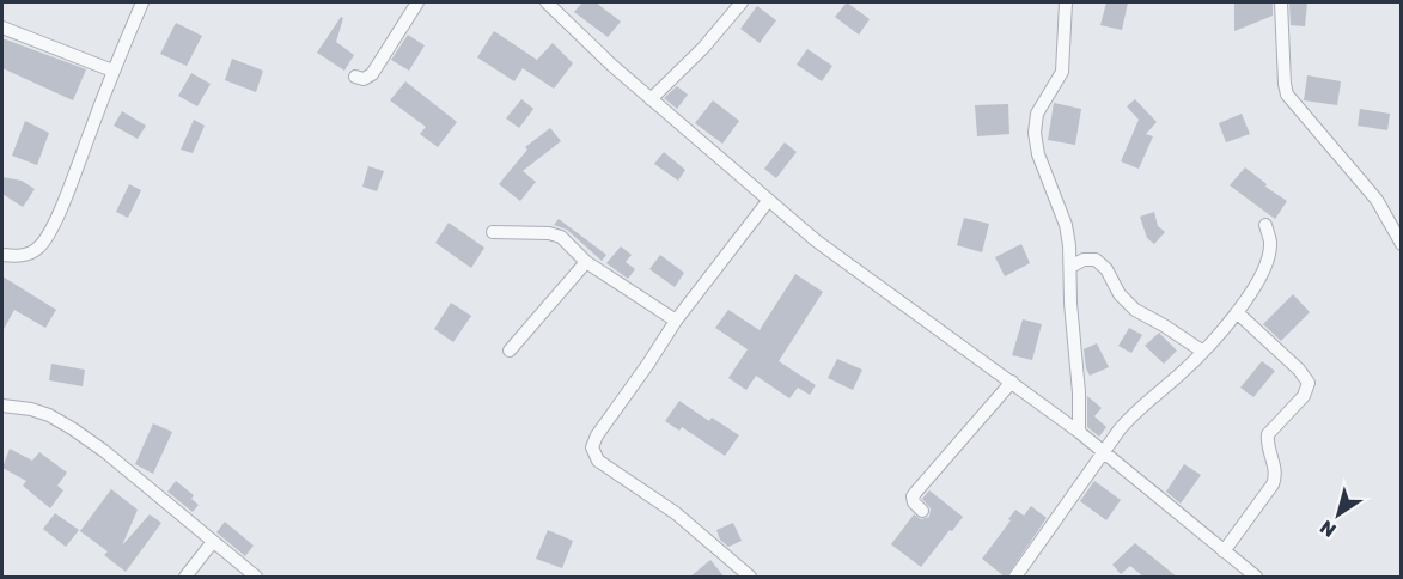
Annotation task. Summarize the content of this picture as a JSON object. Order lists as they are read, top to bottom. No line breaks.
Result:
{"north":"bottom left"}
